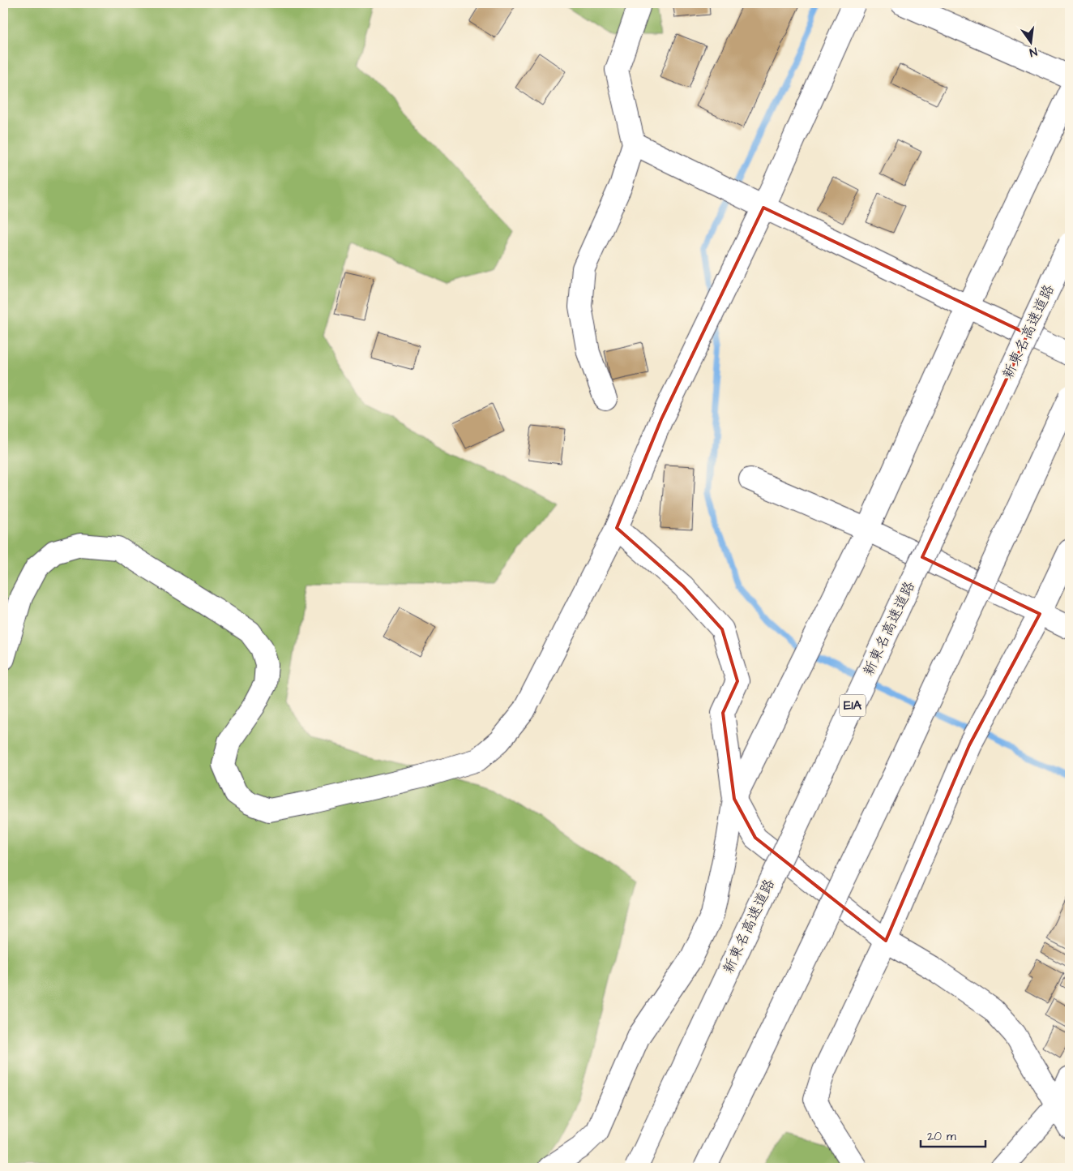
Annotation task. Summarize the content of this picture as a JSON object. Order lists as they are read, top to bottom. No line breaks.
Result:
{"streets":{"main road":["新東名高速道路","E1A"]},"scale_bar":"20 m","north":"bottom"}
